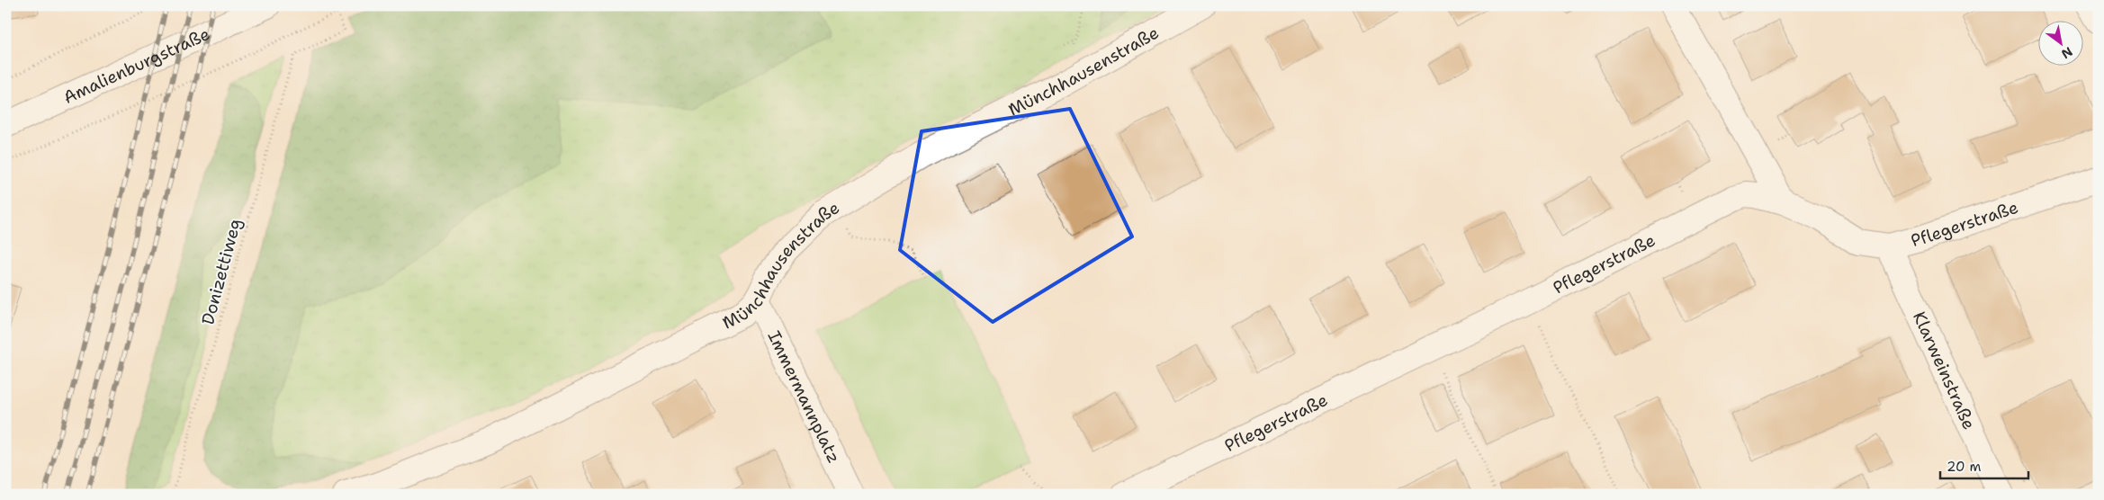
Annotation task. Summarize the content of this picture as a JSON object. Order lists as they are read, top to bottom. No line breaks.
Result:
{"streets":{"street":["Amalienburgstraße","Münchhausenstraße","Pflegerstraße","Klarweinstraße","Immermannplatz"],"path":["Donizettiweg"]},"crossings":[["Münchhausenstraße","Immermannplatz"],["Pflegerstraße","Klarweinstraße"]],"scale_bar":"20 m","north":"bottom right"}
